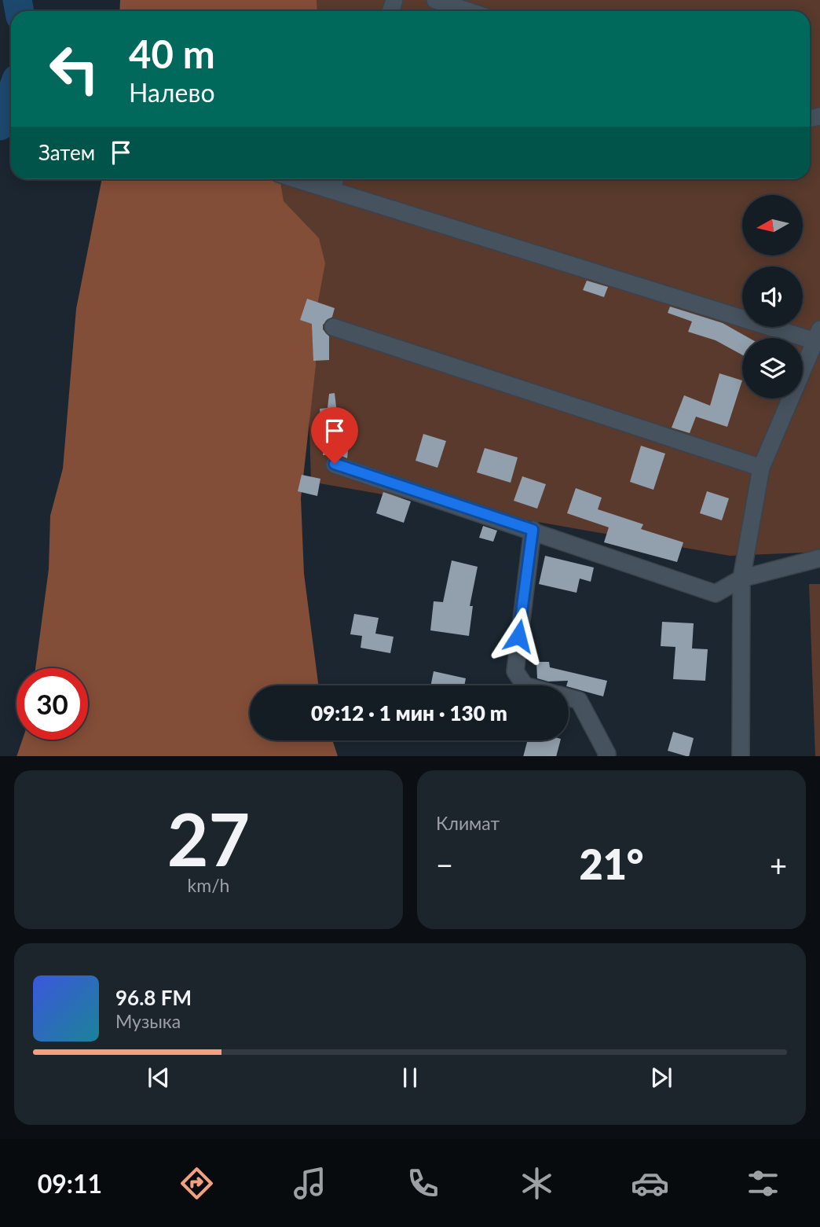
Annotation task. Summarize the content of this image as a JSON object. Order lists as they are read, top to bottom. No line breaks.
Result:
{"north":"left","page":{"turn":["40 m","Налево"],"then":"Затем","limit":"30","trip":"09:12 · 1 мин · 130 m","tile":[["27","km/h"],"Климат"],"heat":["−","21°","+"],"song":["96.8 FM","Музыка"],"tabs":"09:11"}}
